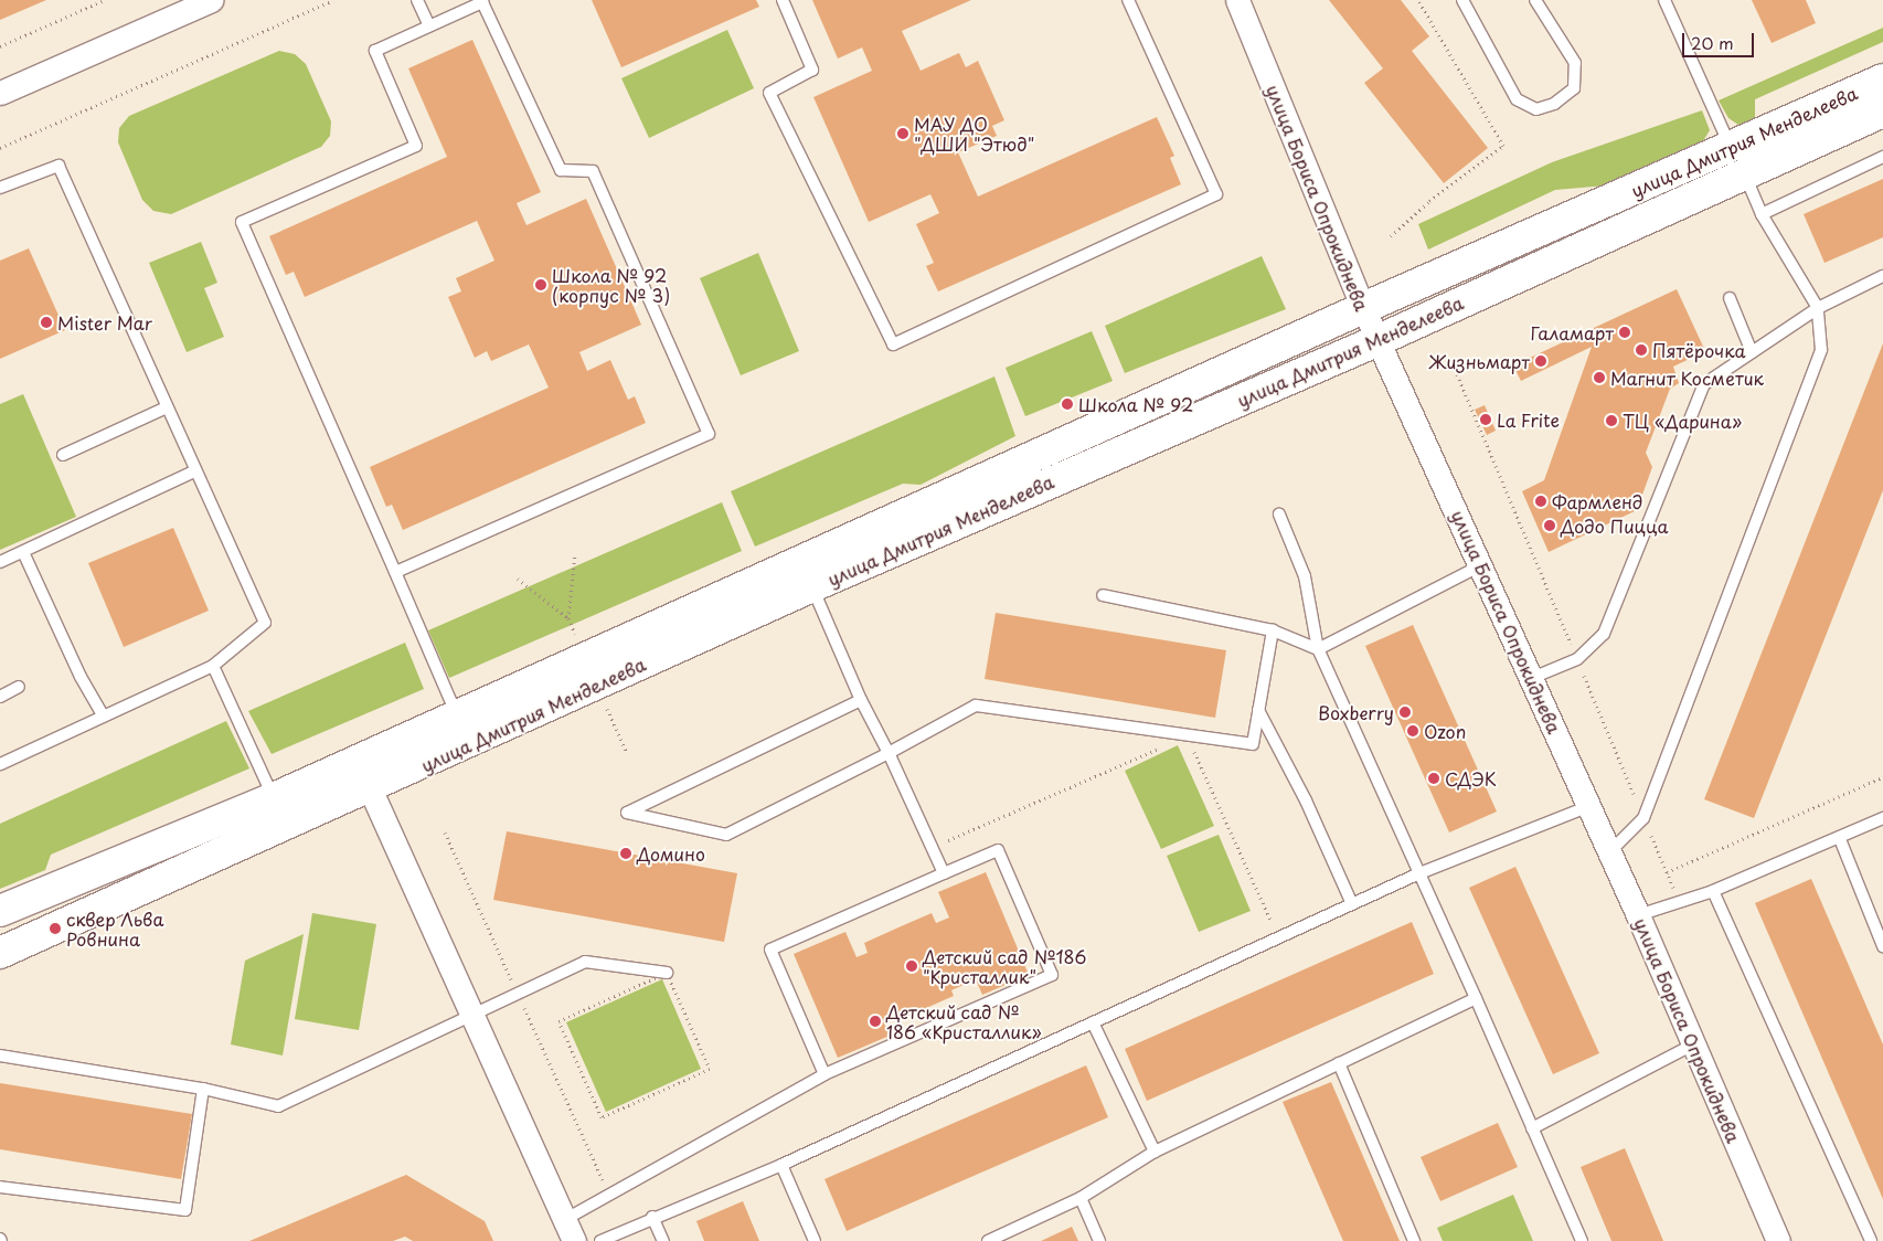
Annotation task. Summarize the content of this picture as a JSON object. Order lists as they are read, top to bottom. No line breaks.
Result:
{"streets":{"street":["улица Дмитрия Менделеева","улица Бориса Опрокиднева"]},"crossings":[["улица Дмитрия Менделеева","улица Бориса Опрокиднева"]],"places":["МАУ ДО \"ДШИ \"Этюд\"","Школа № 92 (корпус № 3)","Mister Mar","Галамарт","Пятёрочка","Жизньмарт","Магнит Косметик","Школа № 92","La Frite","ТЦ «Дарина»","Фармленд","Додо Пицца","Boxberry","Ozon","СДЭК","Домино","сквер Льва Ровнина","Детский сад №186 \"Кристаллик\"","Детский сад № 186 «Кристаллик»"],"scale_bar":"20 m"}
